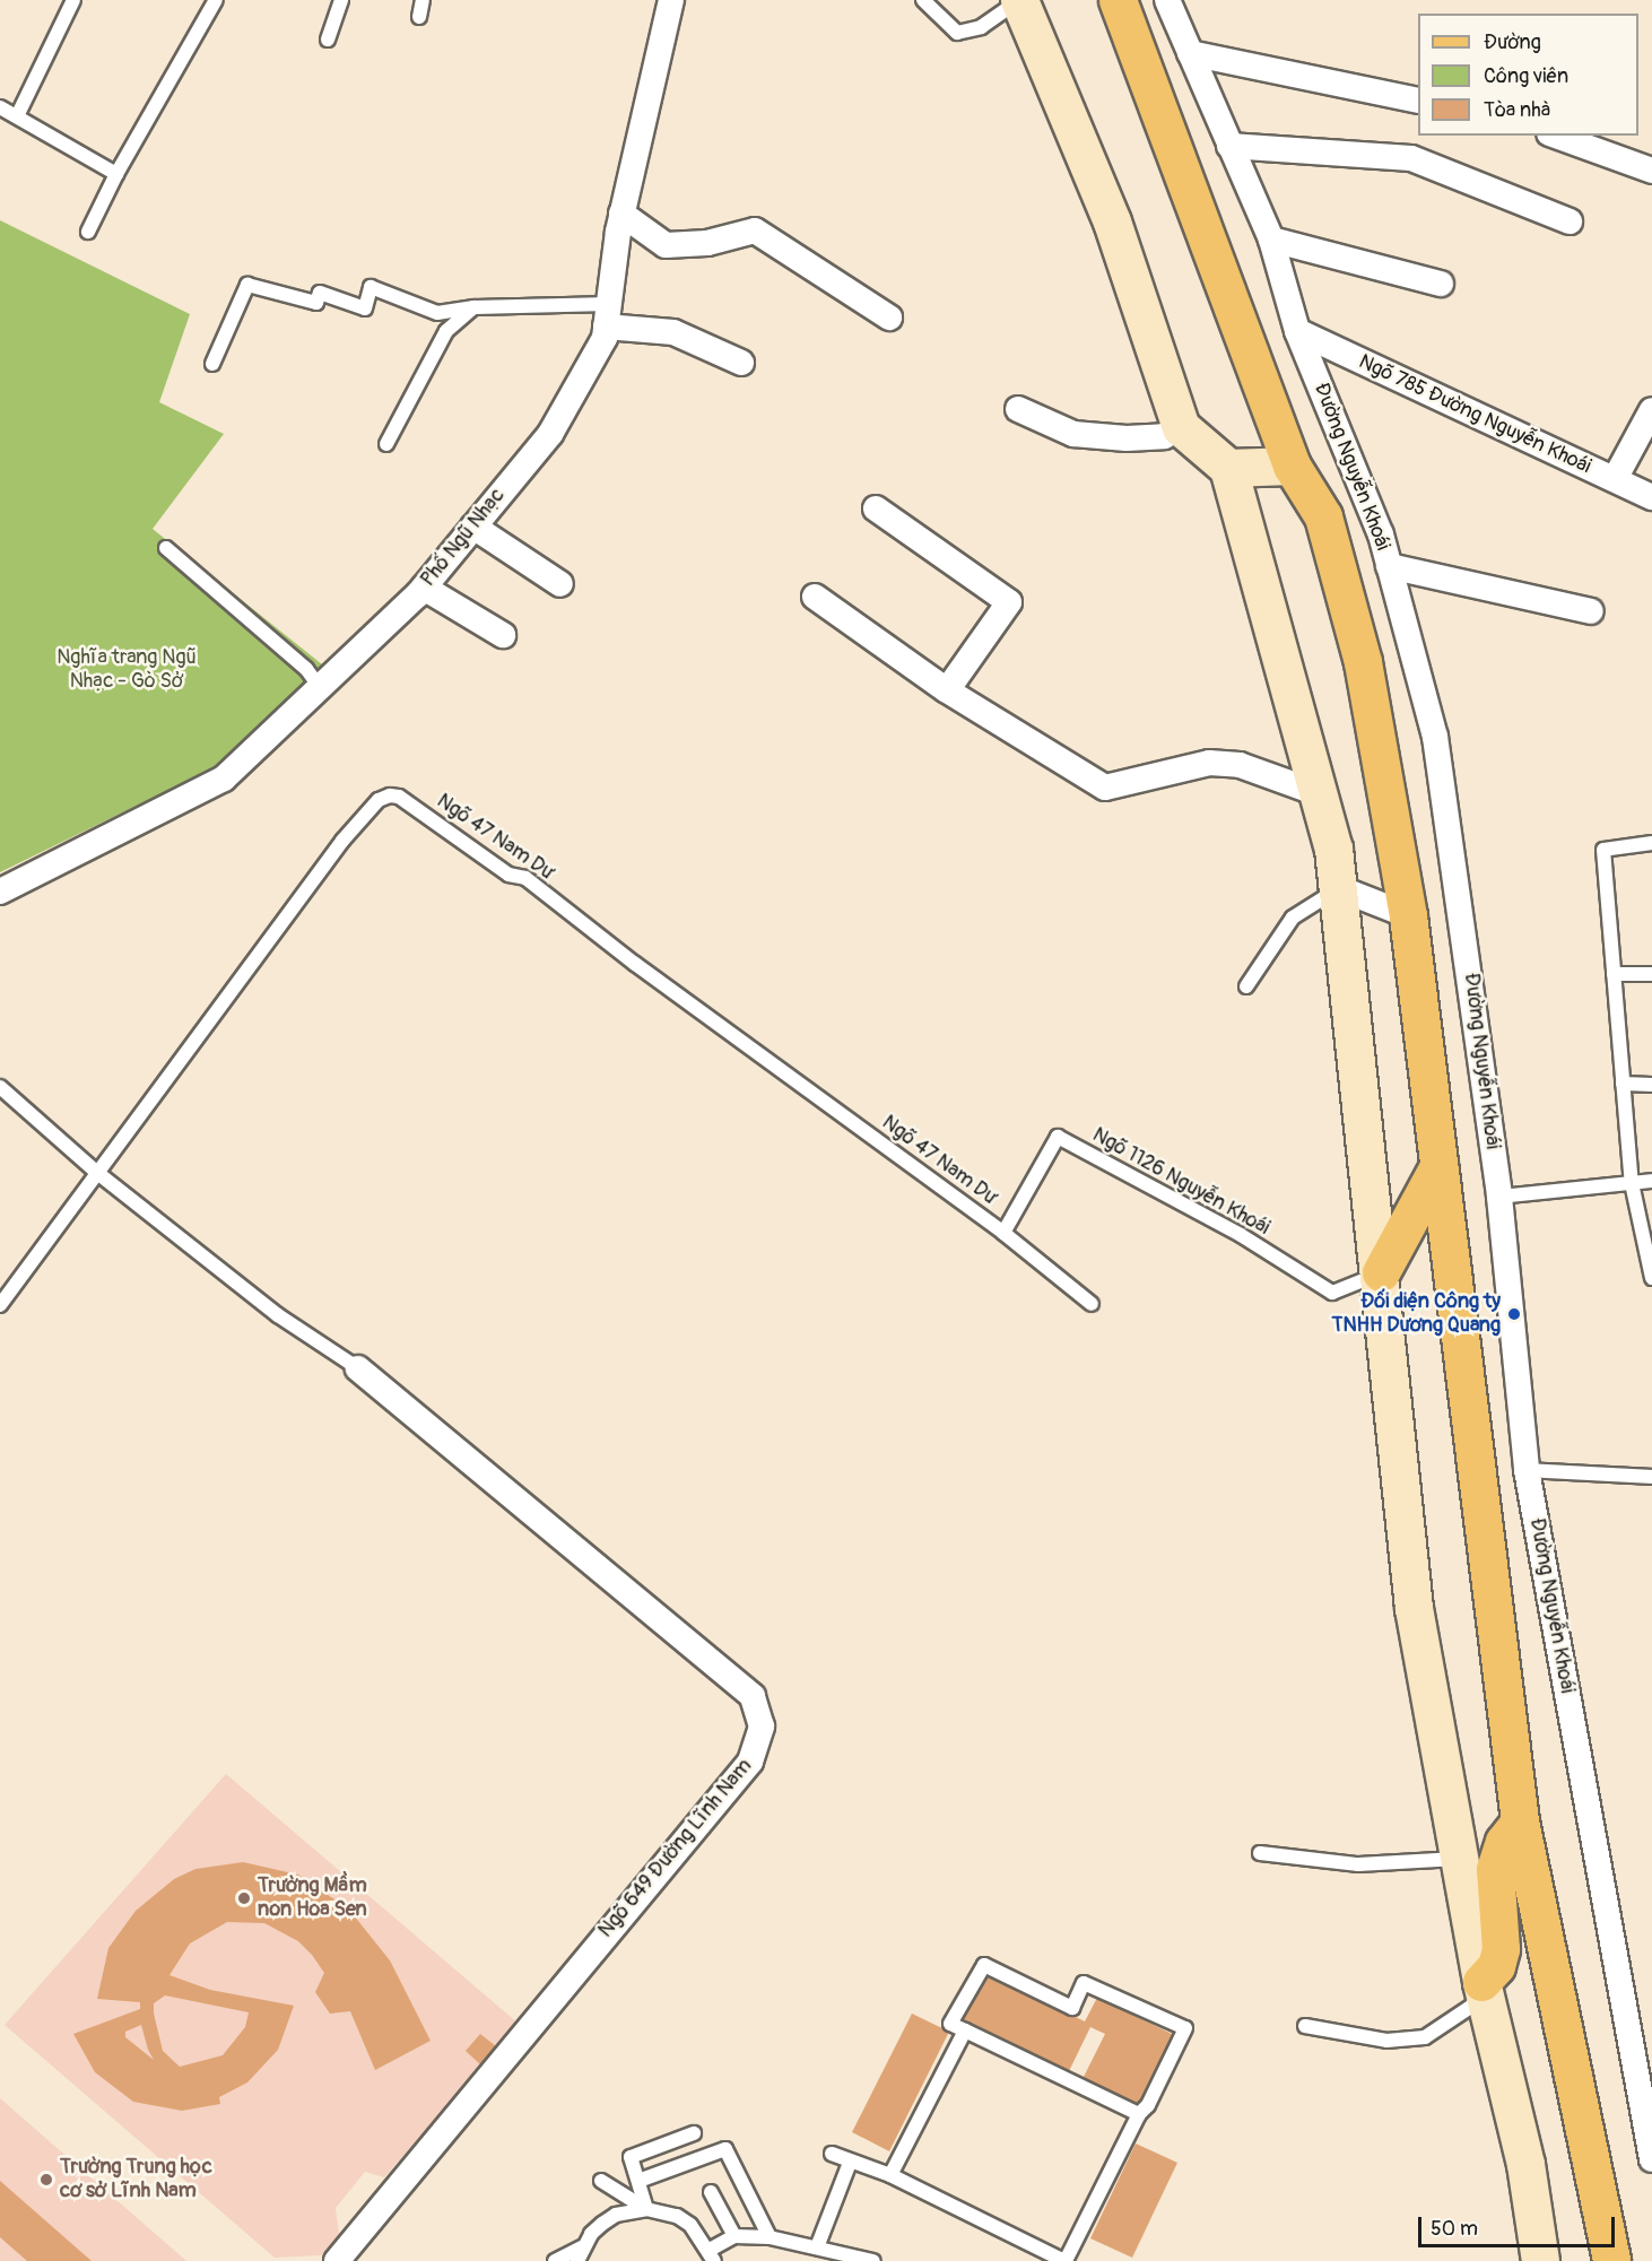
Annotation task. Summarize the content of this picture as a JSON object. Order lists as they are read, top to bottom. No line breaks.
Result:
{"streets":{"street":["Ngõ 785 Đường Nguyễn Khoái","Đường Nguyễn Khoái","Phố Ngũ Nhạc","Ngõ 649 Đường Lĩnh Nam"],"lane":["Ngõ 47 Nam Dư","Ngõ 1126 Nguyễn Khoái"]},"crossings":[["Ngõ 785 Đường Nguyễn Khoái","Đường Nguyễn Khoái"],["Ngõ 47 Nam Dư","Ngõ 1126 Nguyễn Khoái"]],"parks":["Nghĩa trang Ngũ Nhạc - Gò Sở"],"places":["Đối diện Công ty TNHH Dương Quang","Trường Mầm non Hoa Sen","Trường Trung học cơ sở Lĩnh Nam"],"legend":["Đường","Công viên","Tòa nhà"],"scale_bar":"50 m"}
